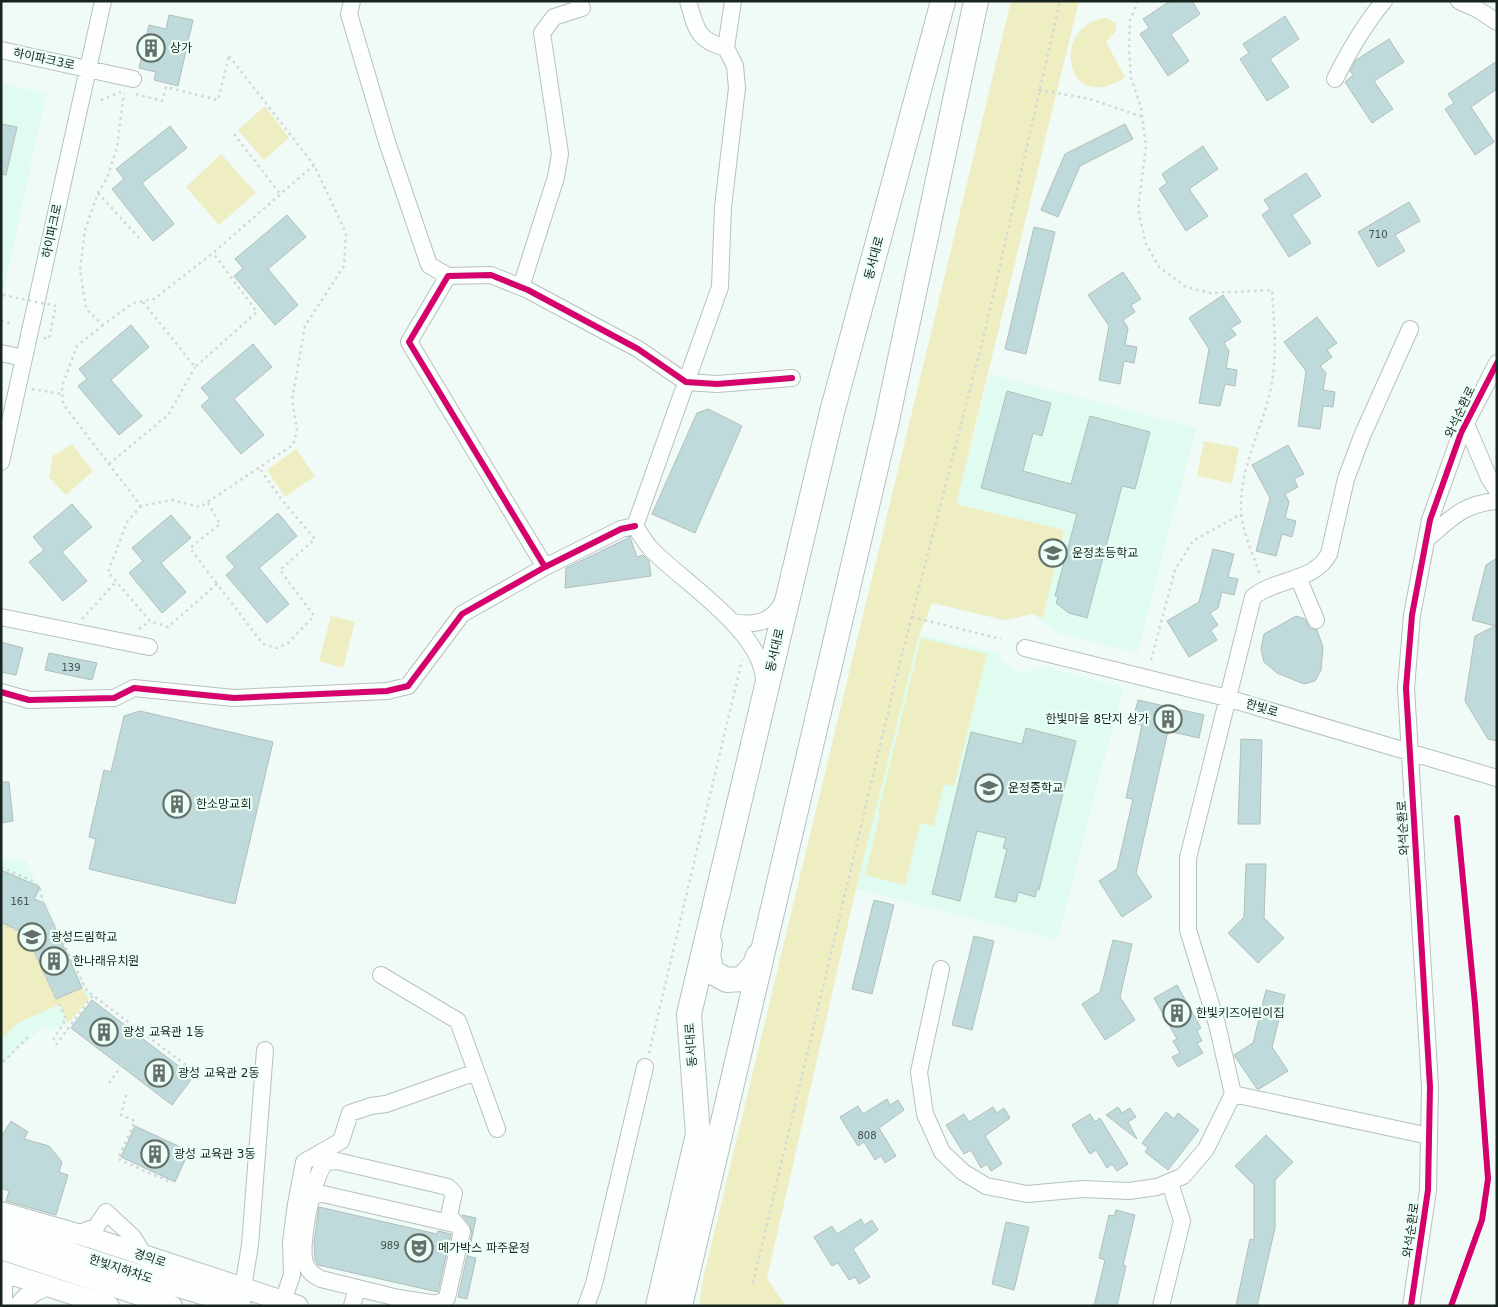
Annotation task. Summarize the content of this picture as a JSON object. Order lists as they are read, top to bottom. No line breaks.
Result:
{"streets":{"highway":["동서대로"],"main road":["경의로","한빛지하차도"],"street":["하이파크3로","하이파크로","와석순환로","한빛로"]},"crossings":[["하이파크3로","하이파크로"],["와석순환로","한빛로"],["경의로","한빛지하차도"]],"places":{"building":["상가","한빛마을 8단지 상가","한소망교회","한나래유치원","한빛키즈어린이집","광성 교육관 1동","광성 교육관 2동","광성 교육관 3동"],"school or university":["운정초등학교","운정중학교","광성드림학교"],"theatre":["메가박스 파주운정"]},"house_numbers":["710","139","161","808","989"]}
